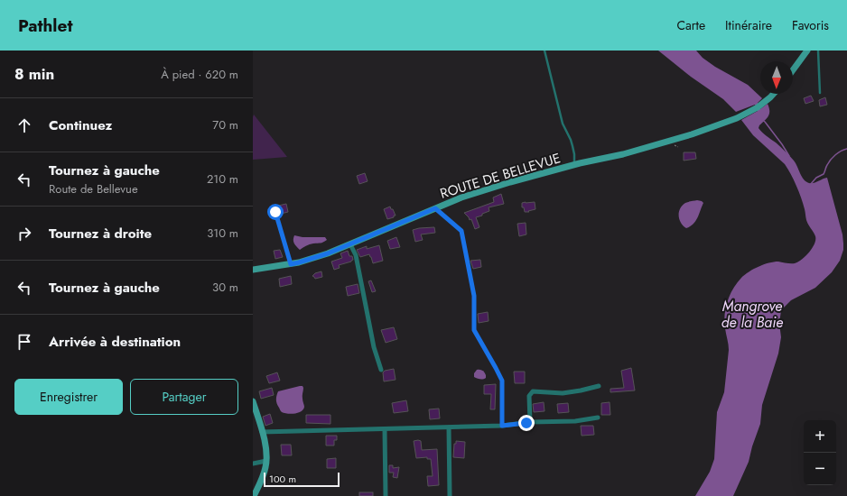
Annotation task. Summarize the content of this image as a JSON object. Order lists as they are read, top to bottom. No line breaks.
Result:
{"streets":{"main road":["ROUTE DE BELLEVUE"]},"water":["Mangrove de la Baie"],"scale_bar":"100 m","north":"bottom","page":{"header":"Pathlet","nav":["Carte","Itinéraire","Favoris"],"heading":["8 min","À pied · 620 m"],"list":[["Continuez","70 m"],["Tournez à gauche","Route de Bellevue","210 m"],["Tournez à droite","310 m"],["Tournez à gauche","30 m"],"Arrivée à destination"],"buttons":["Enregistrer","Partager"],"map_buttons":["+","−"],"scale":"100 m"}}
